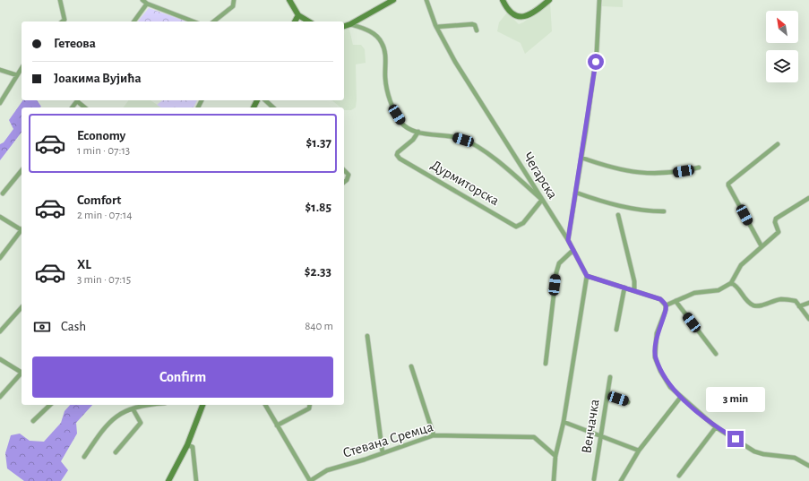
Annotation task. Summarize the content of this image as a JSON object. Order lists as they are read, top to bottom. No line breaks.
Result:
{"streets":{"street":["Чегарска","Дурмиторска","Венчачка","Стевана Сремца"]},"crossings":[["Чегарска","Дурмиторска"]],"north":"top left","page":{"banner":["Гетеова","Јоакима Вујића"],"list":[{"name":"Economy","note":"1 min · 07:13","value":"$1.37"},{"name":"Comfort","note":"2 min · 07:14","value":"$1.85"},{"name":"XL","note":"3 min · 07:15","value":"$2.33"}],"pay":["Cash","840 m"],"buttons":"Confirm","bubble":"3 min"}}
